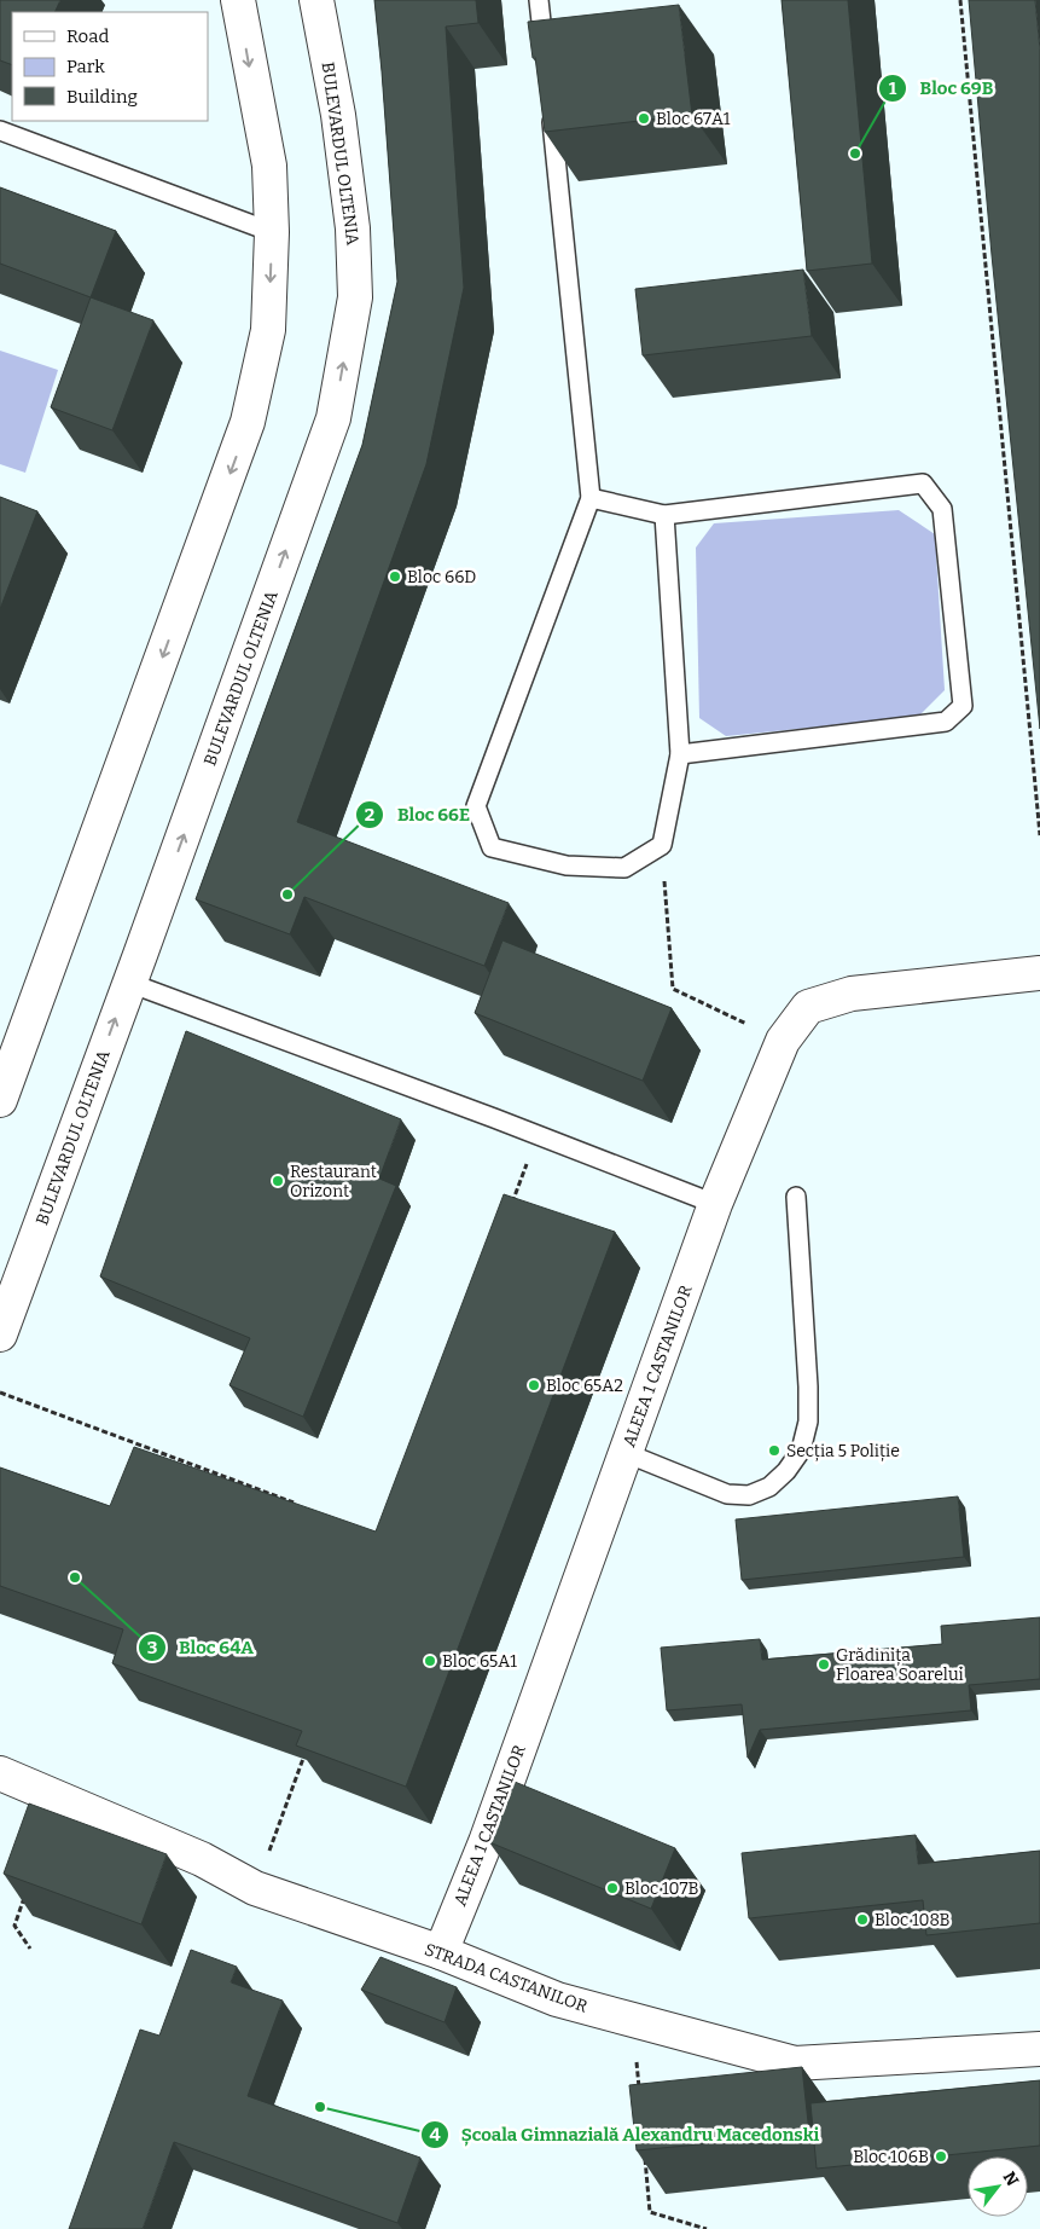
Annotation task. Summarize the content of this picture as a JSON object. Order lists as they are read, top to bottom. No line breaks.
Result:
{"streets":{"street":["BULEVARDUL OLTENIA","ALEEA 1 CASTANILOR","STRADA CASTANILOR"]},"crossings":[["ALEEA 1 CASTANILOR","STRADA CASTANILOR"]],"places":["Bloc 67A1","Bloc 69B","Bloc 66D","Bloc 66E","Restaurant Orizont","Bloc 65A2","Secția 5 Poliție","Bloc 64A","Bloc 65A1","Grădinița Floarea Soarelui","Bloc 107B","Bloc 108B","Școala Gimnazială Alexandru Macedonski","Bloc 106B"],"legend":["Road","Park","Building"],"north":"top right"}
